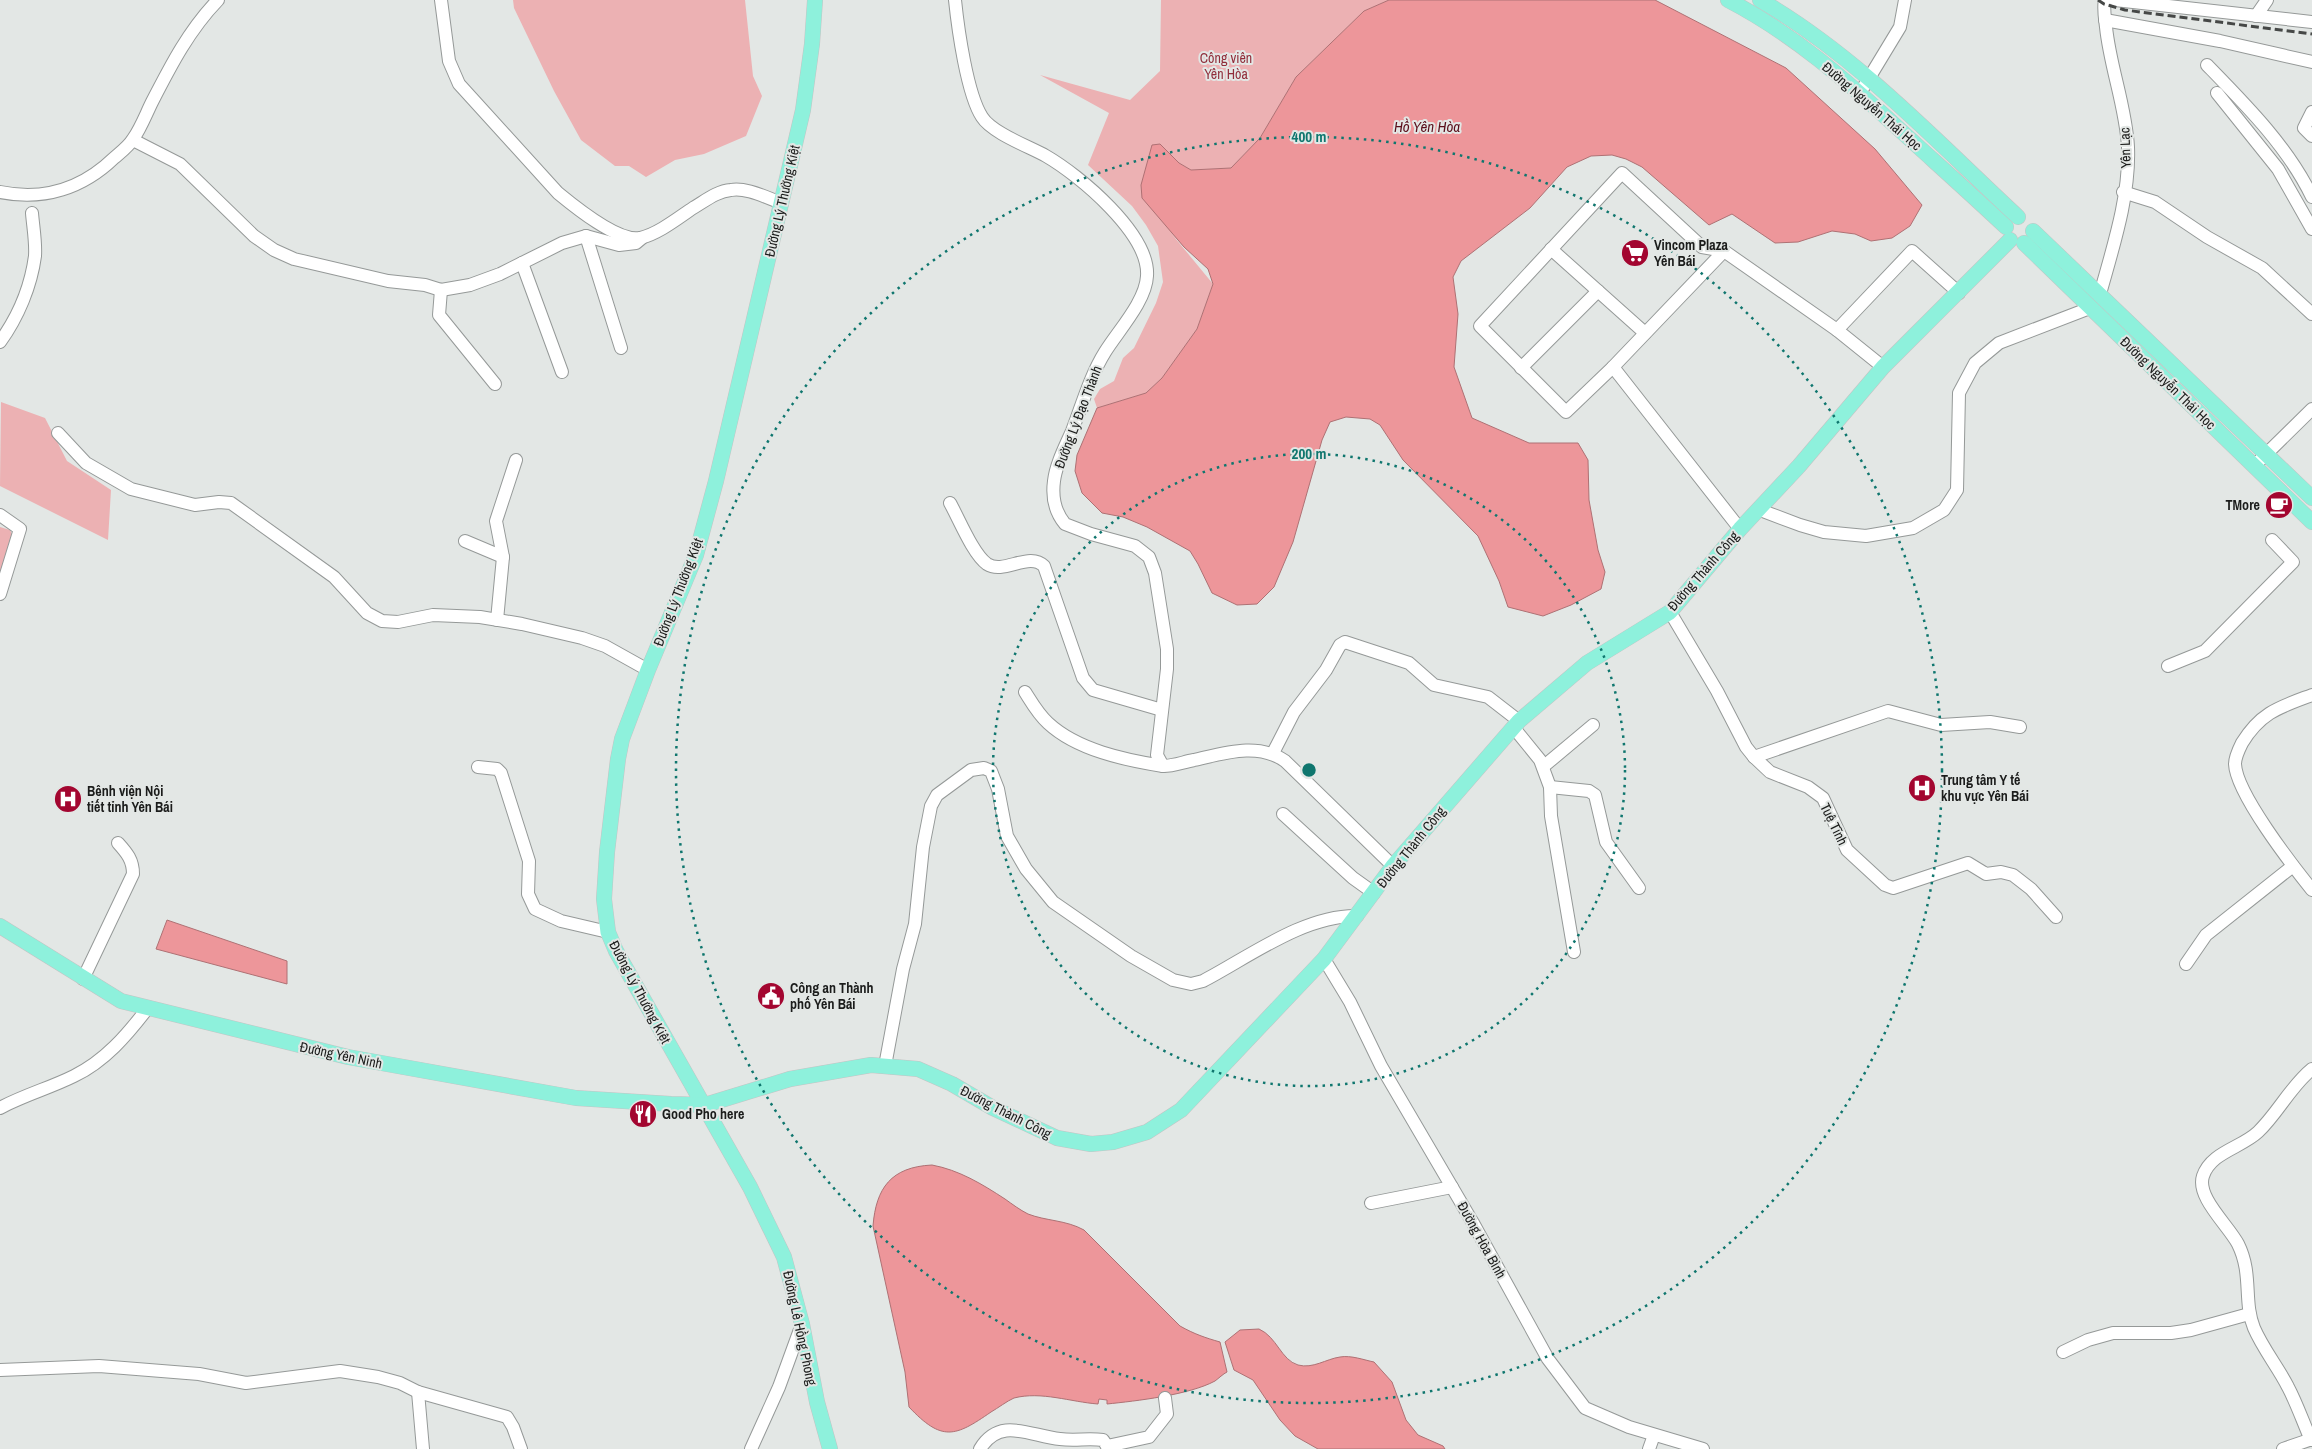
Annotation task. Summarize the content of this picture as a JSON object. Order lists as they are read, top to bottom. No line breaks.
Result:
{"streets":{"main road":["Đường Nguyễn Thái Học","Đường Lý Thường Kiệt","Đường Thành Công","Đường Yên Ninh","Đường Lê Hồng Phong"],"street":["Yên Lạc","Đường Lý Đạo Thành","Tuệ Tĩnh","Đường Hòa Bình"]},"crossings":[["Đường Nguyễn Thái Học","Yên Lạc"],["Đường Nguyễn Thái Học","Đường Thành Công"],["Đường Lý Thường Kiệt","Đường Thành Công"],["Đường Lý Thường Kiệt","Đường Yên Ninh"],["Đường Lý Thường Kiệt","Đường Lê Hồng Phong"],["Đường Thành Công","Tuệ Tĩnh"],["Đường Thành Công","Đường Yên Ninh"],["Đường Thành Công","Đường Hòa Bình"],["Đường Thành Công","Đường Lê Hồng Phong"],["Đường Yên Ninh","Đường Lê Hồng Phong"]],"water":["Hồ Yên Hòa"],"parks":["Công viên Yên Hòa"],"places":{"supermarket":["Vincom Plaza Yên Bái"],"cafe":["TMore"],"hospital":["Trung tâm Y tế khu vực Yên Bái","Bệnh viện Nội tiết tỉnh Yên Bái"],"public building":["Công an Thành phố Yên Bái"],"restaurant":["Good Pho here"]},"rings":["400 m","200 m"]}
